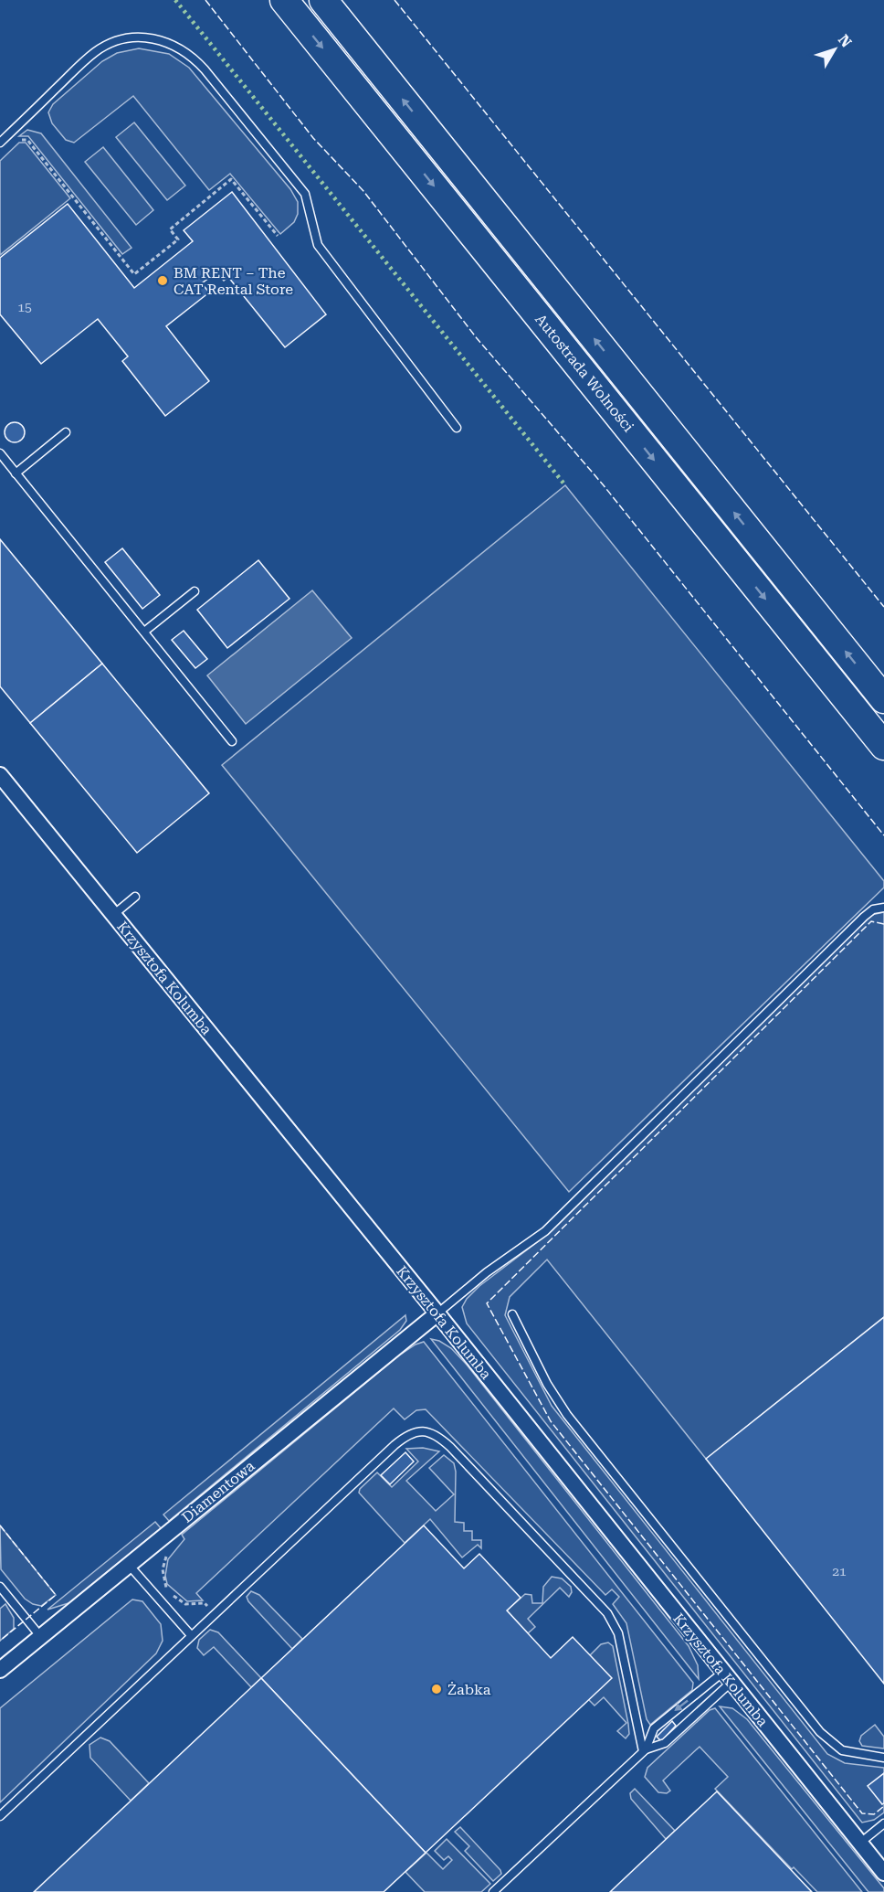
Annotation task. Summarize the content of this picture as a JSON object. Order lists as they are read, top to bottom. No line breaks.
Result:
{"streets":{"highway":["Autostrada Wolności"],"street":["Krzysztofa Kolumba","Diamentowa"]},"crossings":[["Krzysztofa Kolumba","Diamentowa"]],"places":["BM RENT – The CAT Rental Store","Żabka"],"house_numbers":["15","21"],"north":"top right"}
